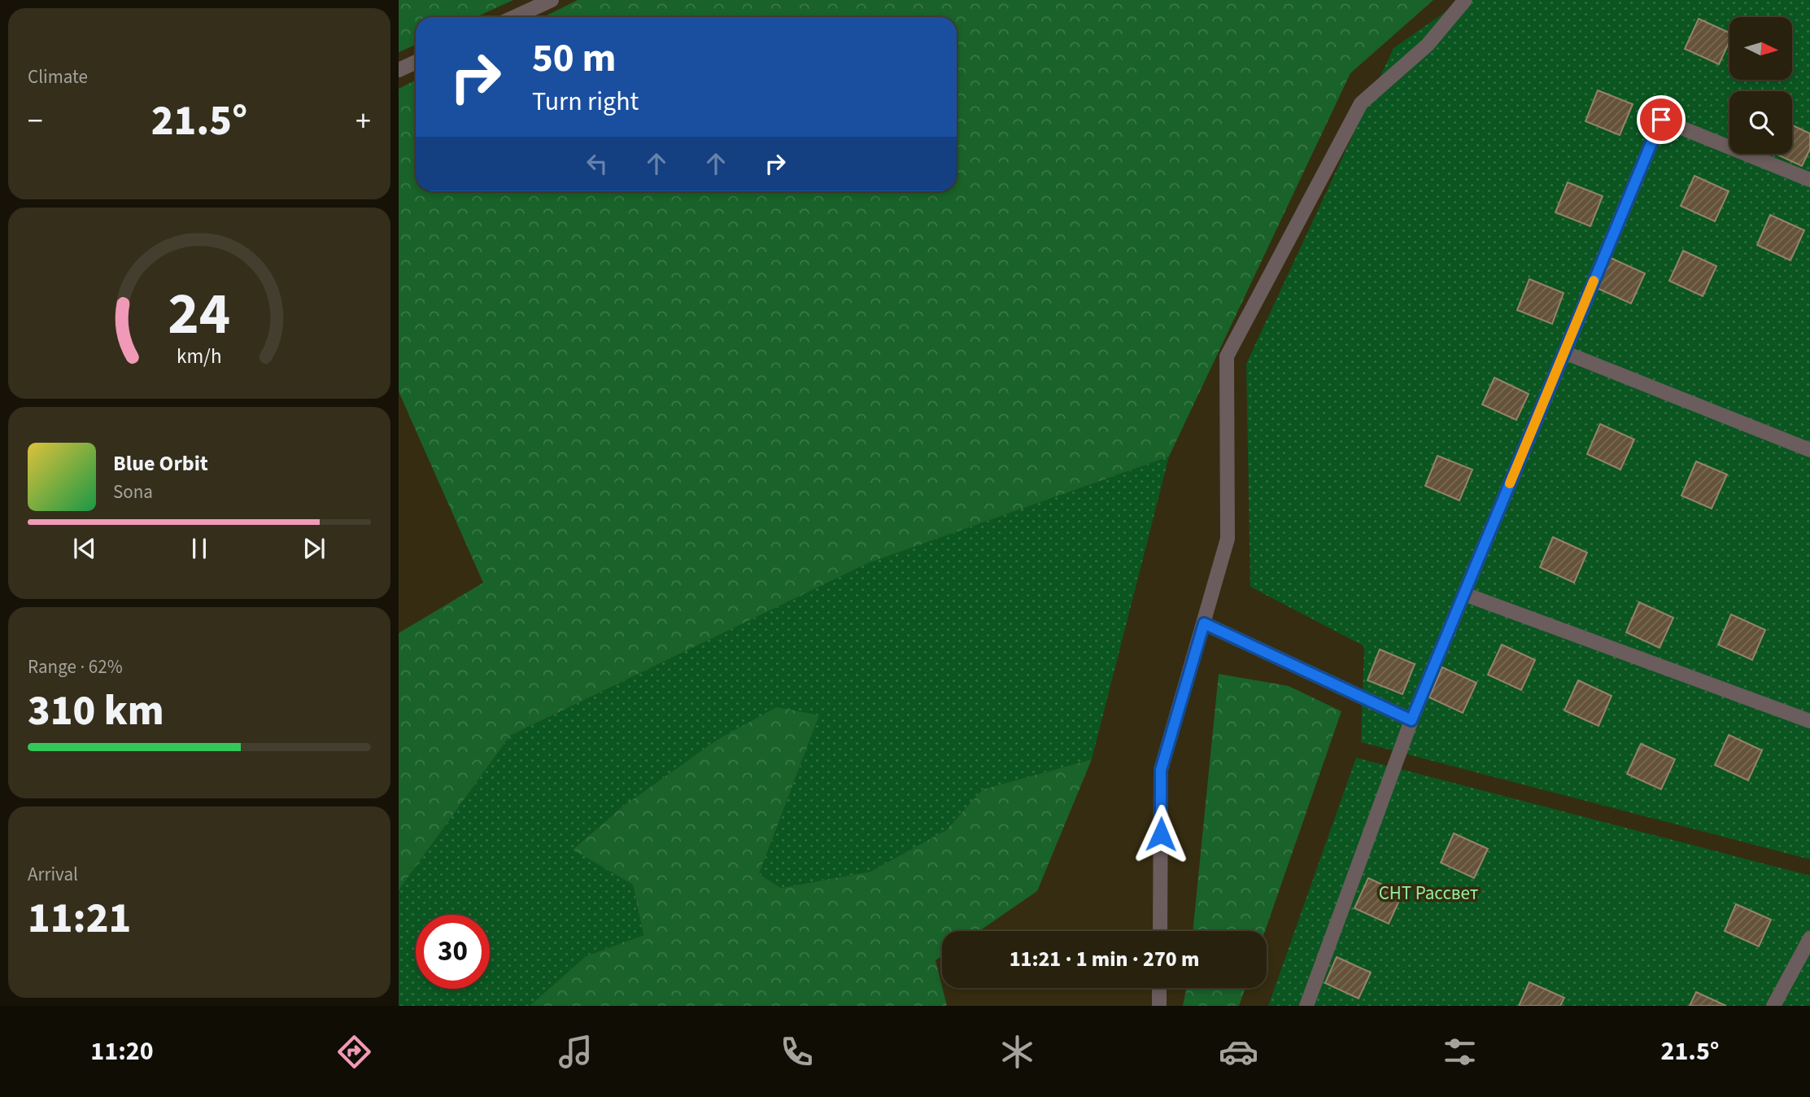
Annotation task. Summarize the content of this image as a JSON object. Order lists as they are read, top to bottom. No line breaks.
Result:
{"parks":["СНТ Рассвет"],"north":"right","page":{"tile":["Climate",["Range · 62%","310 km"],["Arrival","11:21"]],"turn":["50 m","Turn right"],"heat":["−","21.5°","+"],"song":["Blue Orbit","Sona"],"limit":"30","trip":"11:21 · 1 min · 270 m","tabs":["11:20","21.5°"],"gauge":["24","km/h"]}}
